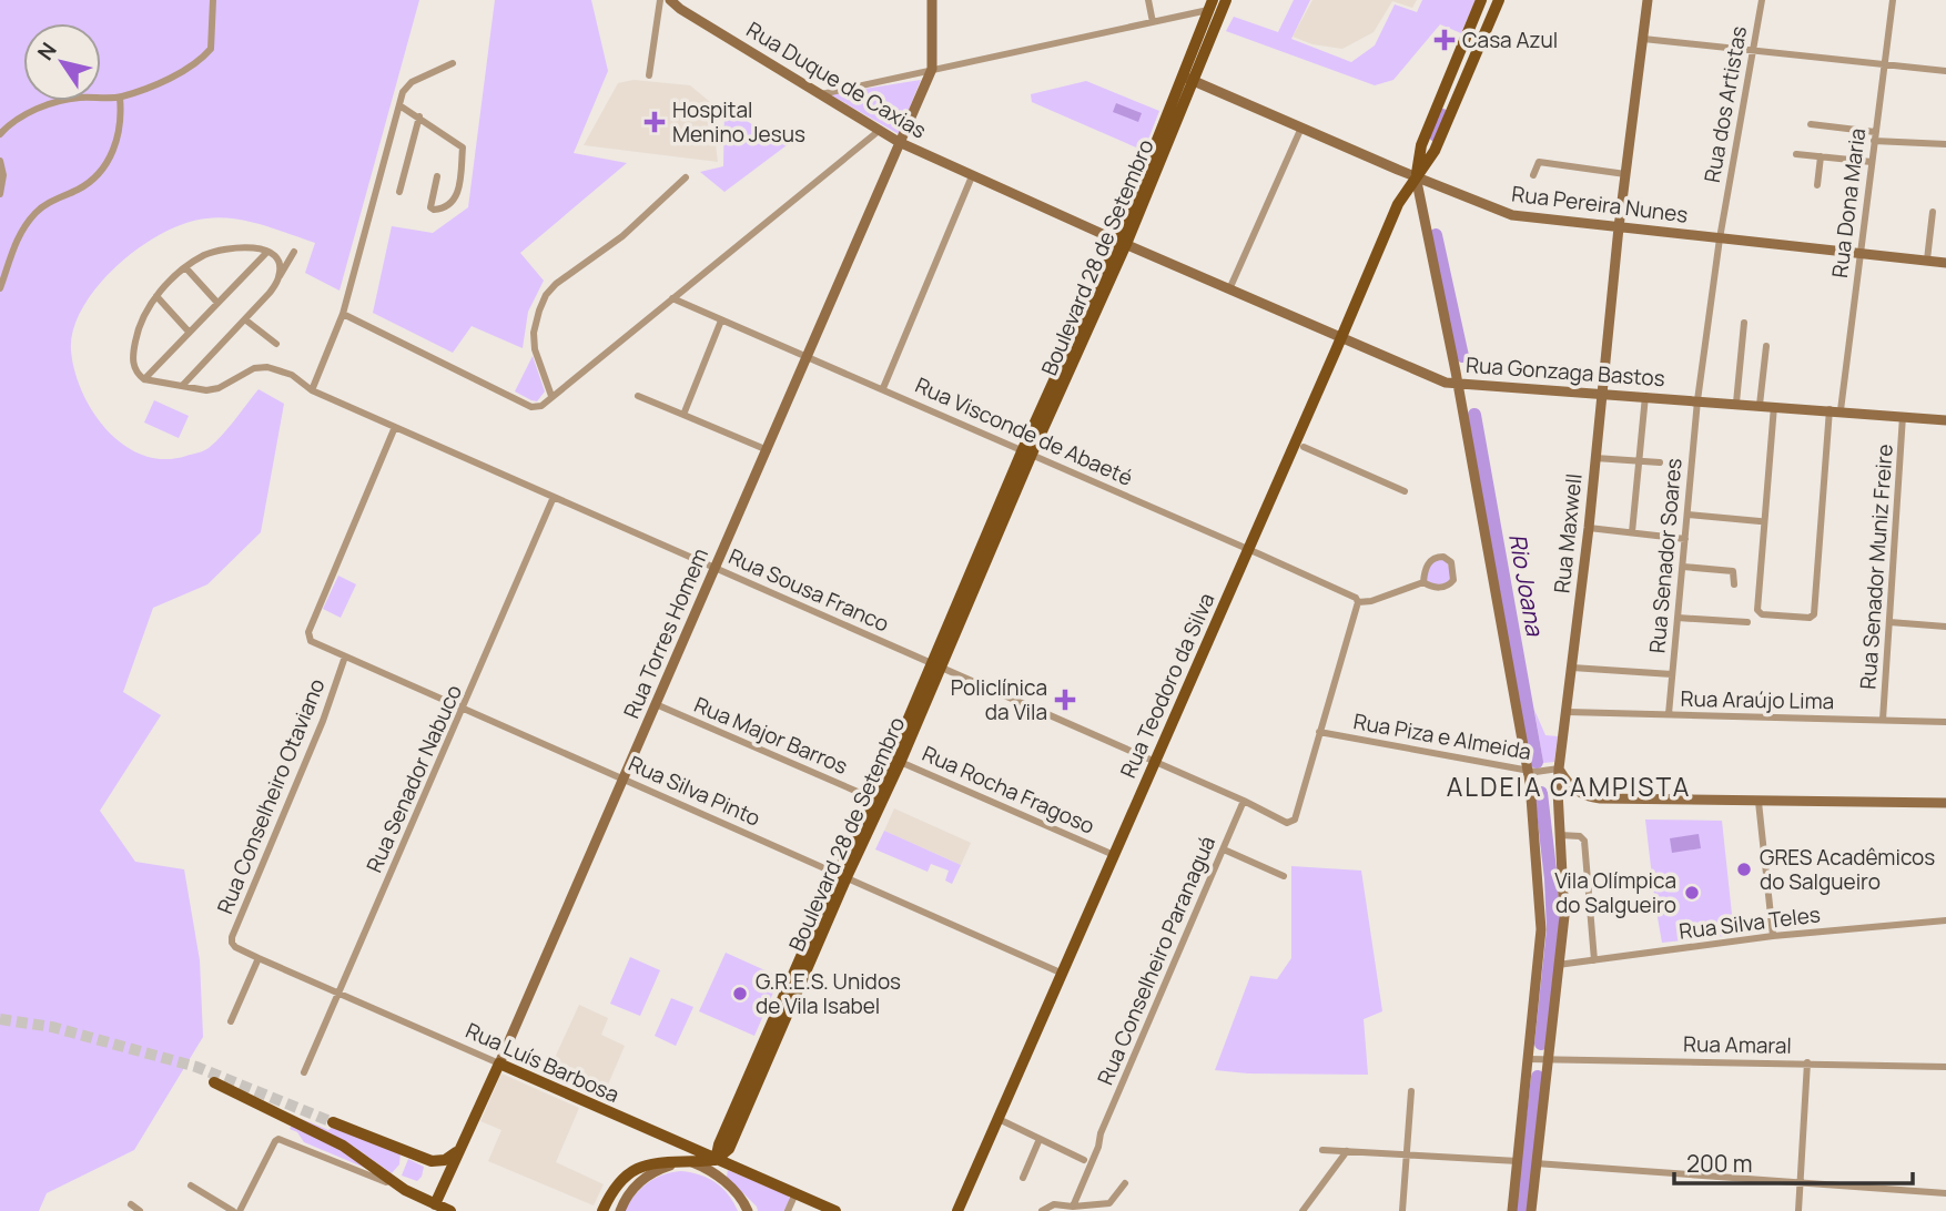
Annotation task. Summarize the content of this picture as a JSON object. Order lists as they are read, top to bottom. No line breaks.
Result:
{"streets":{"main road":["Boulevard 28 de Setembro","Rua Torres Homem","Rua Teodoro da Silva","Rua Luís Barbosa"],"street":["Rua Duque de Caxias","Rua dos Artistas","Rua Dona Maria","Rua Pereira Nunes","Rua Gonzaga Bastos","Rua Visconde de Abaeté","Rua Maxwell","Rua Senador Soares","Rua Senador Muniz Freire","Rua Sousa Franco","Rua Araújo Lima","Rua Major Barros","Rua Piza e Almeida","Rua Senador Nabuco","Rua Rocha Fragoso","Rua Silva Pinto","Rua Conselheiro Otaviano","Rua Silva Teles","Rua Conselheiro Paranaguá","Rua Amaral"]},"crossings":[["Rua Duque de Caxias","Boulevard 28 de Setembro"],["Rua Duque de Caxias","Rua Gonzaga Bastos"],["Rua Duque de Caxias","Rua Torres Homem"],["Rua dos Artistas","Rua Pereira Nunes"],["Rua dos Artistas","Rua Gonzaga Bastos"],["Rua dos Artistas","Rua Senador Soares"],["Rua Dona Maria","Rua Pereira Nunes"],["Rua Dona Maria","Rua Gonzaga Bastos"],["Rua Pereira Nunes","Boulevard 28 de Setembro"],["Rua Pereira Nunes","Rua Maxwell"],["Rua Pereira Nunes","Rua Teodoro da Silva"],["Boulevard 28 de Setembro","Rua Gonzaga Bastos"],["Boulevard 28 de Setembro","Rua Visconde de Abaeté"],["Boulevard 28 de Setembro","Rua Sousa Franco"],["Boulevard 28 de Setembro","Rua Major Barros"],["Boulevard 28 de Setembro","Rua Rocha Fragoso"],["Boulevard 28 de Setembro","Rua Silva Pinto"],["Boulevard 28 de Setembro","Rua Luís Barbosa"],["Rua Gonzaga Bastos","Rua Maxwell"],["Rua Gonzaga Bastos","Rua Senador Soares"],["Rua Gonzaga Bastos","Rua Senador Muniz Freire"],["Rua Gonzaga Bastos","Rua Teodoro da Silva"],["Rua Visconde de Abaeté","Rua Torres Homem"],["Rua Visconde de Abaeté","Rua Teodoro da Silva"],["Rua Maxwell","Rua Araújo Lima"],["Rua Maxwell","Rua Piza e Almeida"],["Rua Maxwell","Rua Silva Teles"],["Rua Maxwell","Rua Amaral"],["Rua Senador Soares","Rua Araújo Lima"],["Rua Senador Muniz Freire","Rua Araújo Lima"],["Rua Sousa Franco","Rua Torres Homem"],["Rua Sousa Franco","Rua Teodoro da Silva"],["Rua Sousa Franco","Rua Piza e Almeida"],["Rua Sousa Franco","Rua Senador Nabuco"],["Rua Sousa Franco","Rua Silva Pinto"],["Rua Sousa Franco","Rua Conselheiro Paranaguá"],["Rua Torres Homem","Rua Major Barros"],["Rua Torres Homem","Rua Silva Pinto"],["Rua Torres Homem","Rua Luís Barbosa"],["Rua Teodoro da Silva","Rua Rocha Fragoso"],["Rua Teodoro da Silva","Rua Silva Pinto"],["Rua Senador Nabuco","Rua Silva Pinto"],["Rua Senador Nabuco","Rua Luís Barbosa"],["Rua Silva Pinto","Rua Conselheiro Otaviano"],["Rua Conselheiro Otaviano","Rua Luís Barbosa"]],"districts":["ALDEIA CAMPISTA"],"water":["Rio Joana"],"places":{"health":["Casa Azul","Hospital Menino Jesus","Policlínica da Vila"],"other":["GRES Acadêmicos do Salgueiro","Vila Olímpica do Salgueiro","G.R.E.S. Unidos de Vila Isabel"]},"scale_bar":"200 m","north":"top left"}
